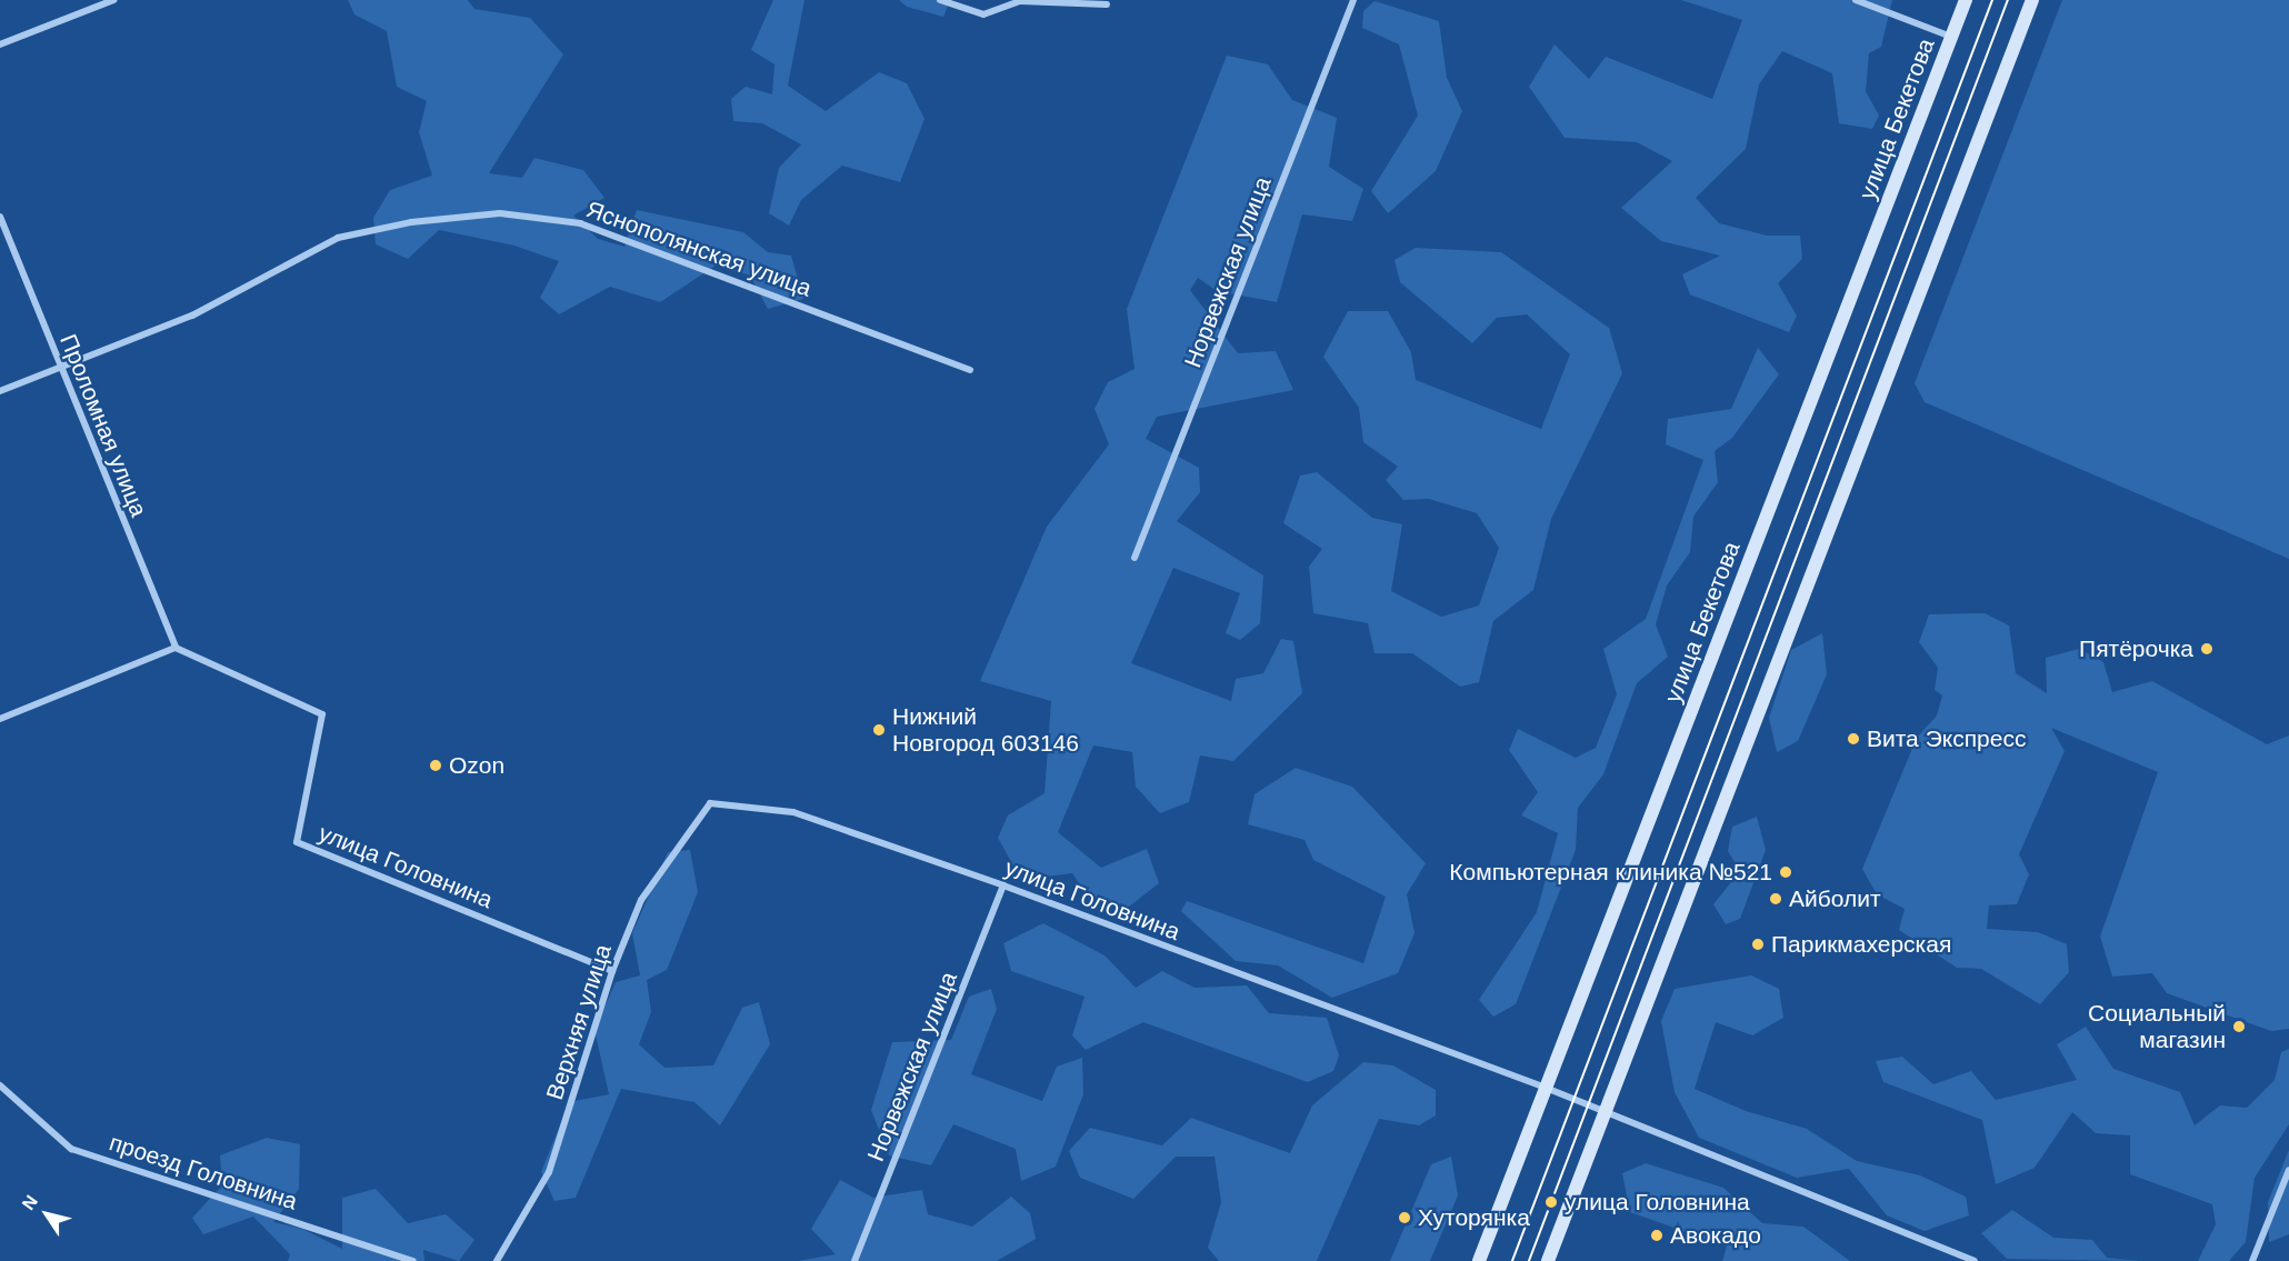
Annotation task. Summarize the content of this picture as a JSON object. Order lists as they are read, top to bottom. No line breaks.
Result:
{"streets":{"main road":["улица Бекетова"],"street":["Яснополянская улица","Норвежская улица","Проломная улица","улица Головнина","Верхняя улица","проезд Головнина"]},"crossings":[["улица Бекетова","улица Головнина"],["Яснополянская улица","Проломная улица"],["Норвежская улица","улица Головнина"],["Проломная улица","улица Головнина"],["улица Головнина","Верхняя улица"]],"places":["Пятёрочка","Нижний Новгород 603146","Вита Экспресс","Ozon","Компьютерная клиника №521","Айболит","Парикмахерская","Социальный магазин","улица Головнина","Хуторянка","Авокадо"],"north":"top left"}
